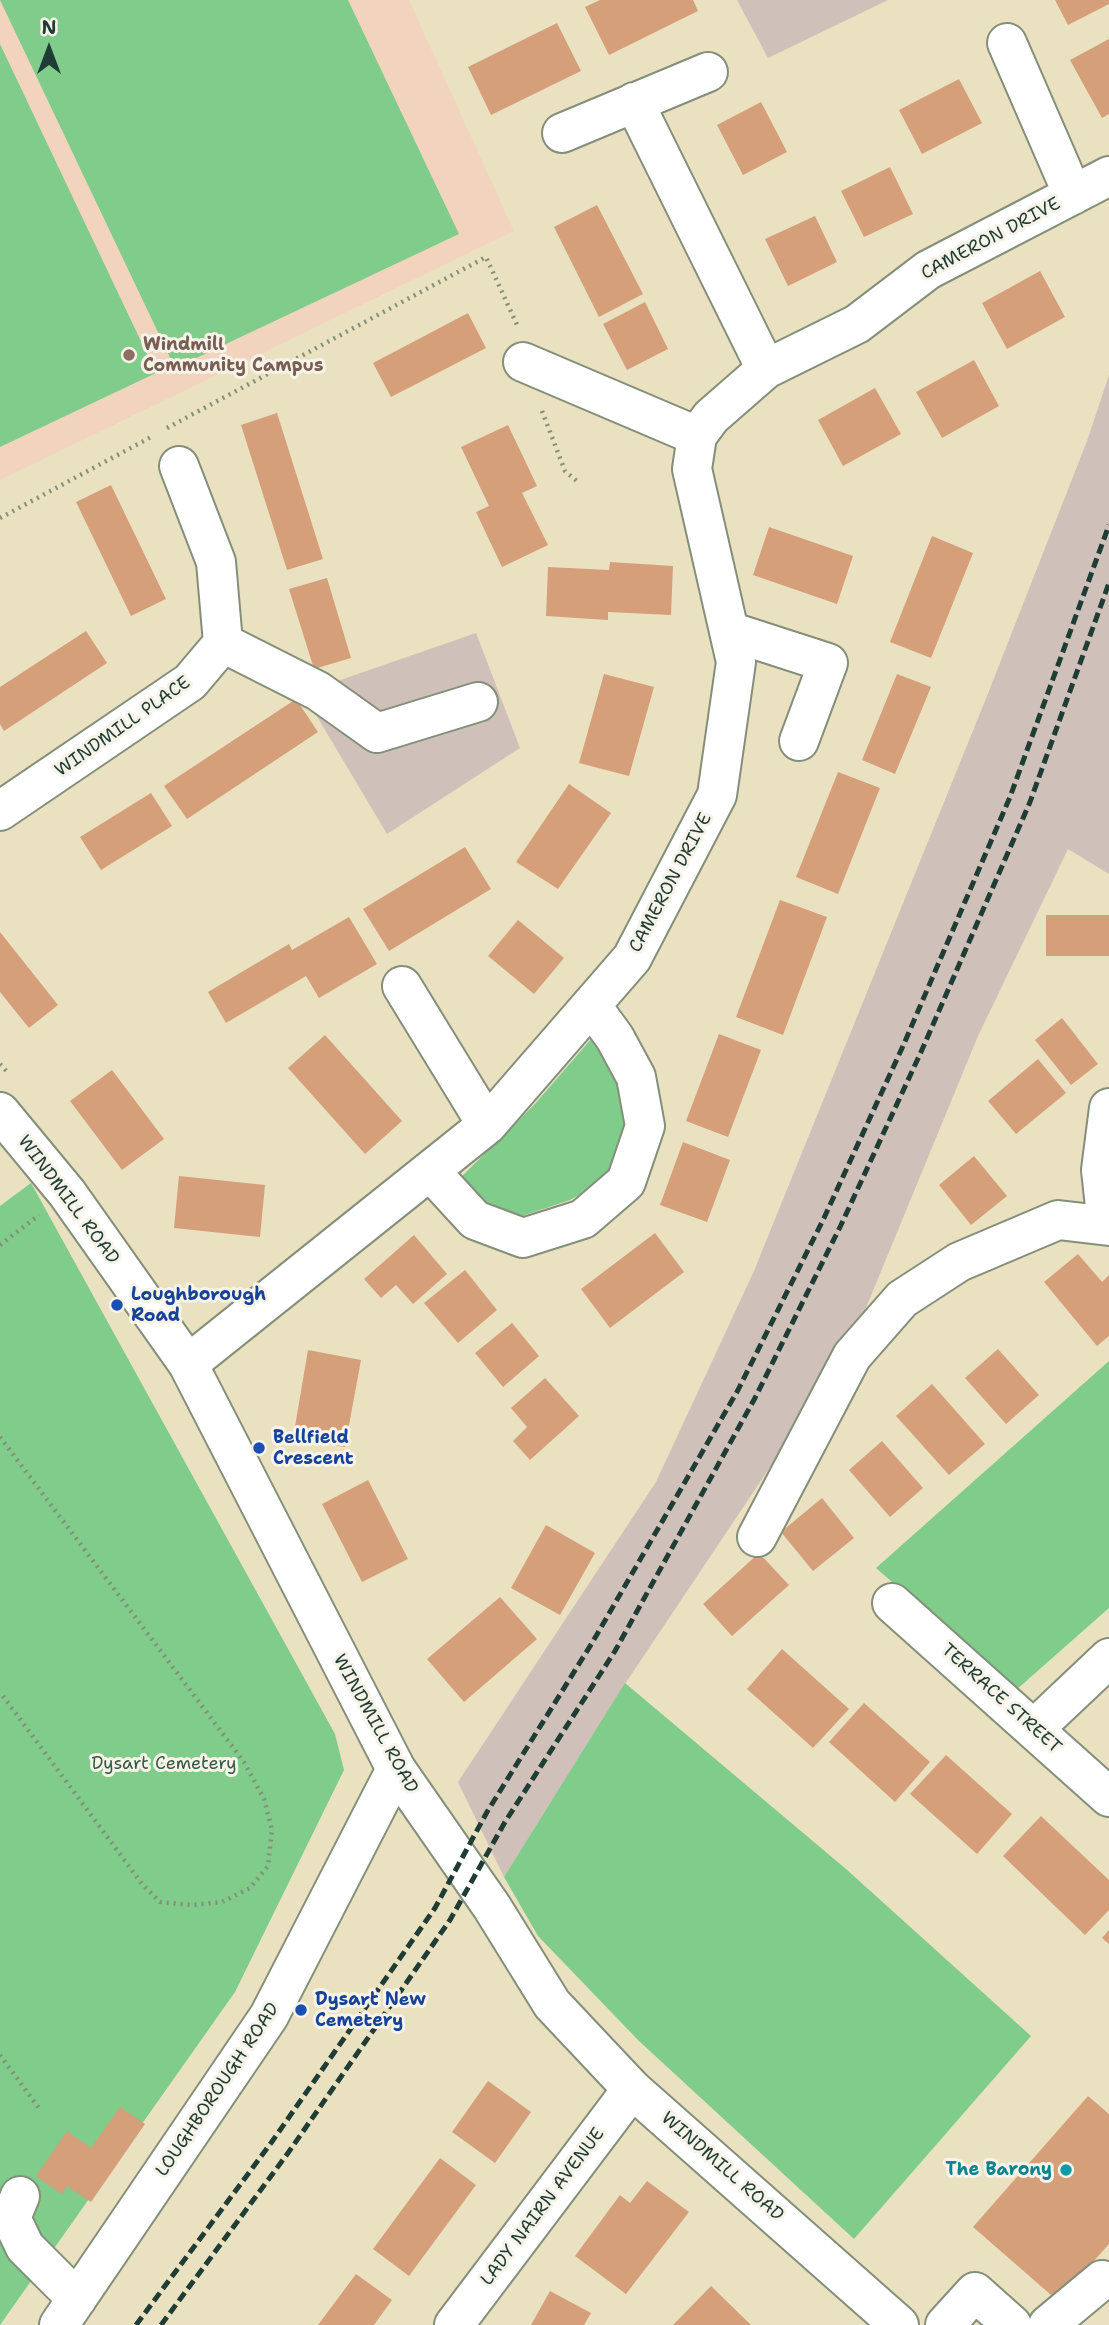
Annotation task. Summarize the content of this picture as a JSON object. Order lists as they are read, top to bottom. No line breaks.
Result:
{"streets":{"street":["CAMERON DRIVE","WINDMILL PLACE","WINDMILL ROAD","TERRACE STREET","LOUGHBOROUGH ROAD","LADY NAIRN AVENUE"]},"crossings":[["CAMERON DRIVE","WINDMILL ROAD"],["WINDMILL ROAD","LOUGHBOROUGH ROAD"],["WINDMILL ROAD","LADY NAIRN AVENUE"]],"parks":["Dysart Cemetery"],"places":["Windmill Community Campus","Loughborough Road","Bellfield Crescent","Dysart New Cemetery","The Barony"],"north":"top"}
